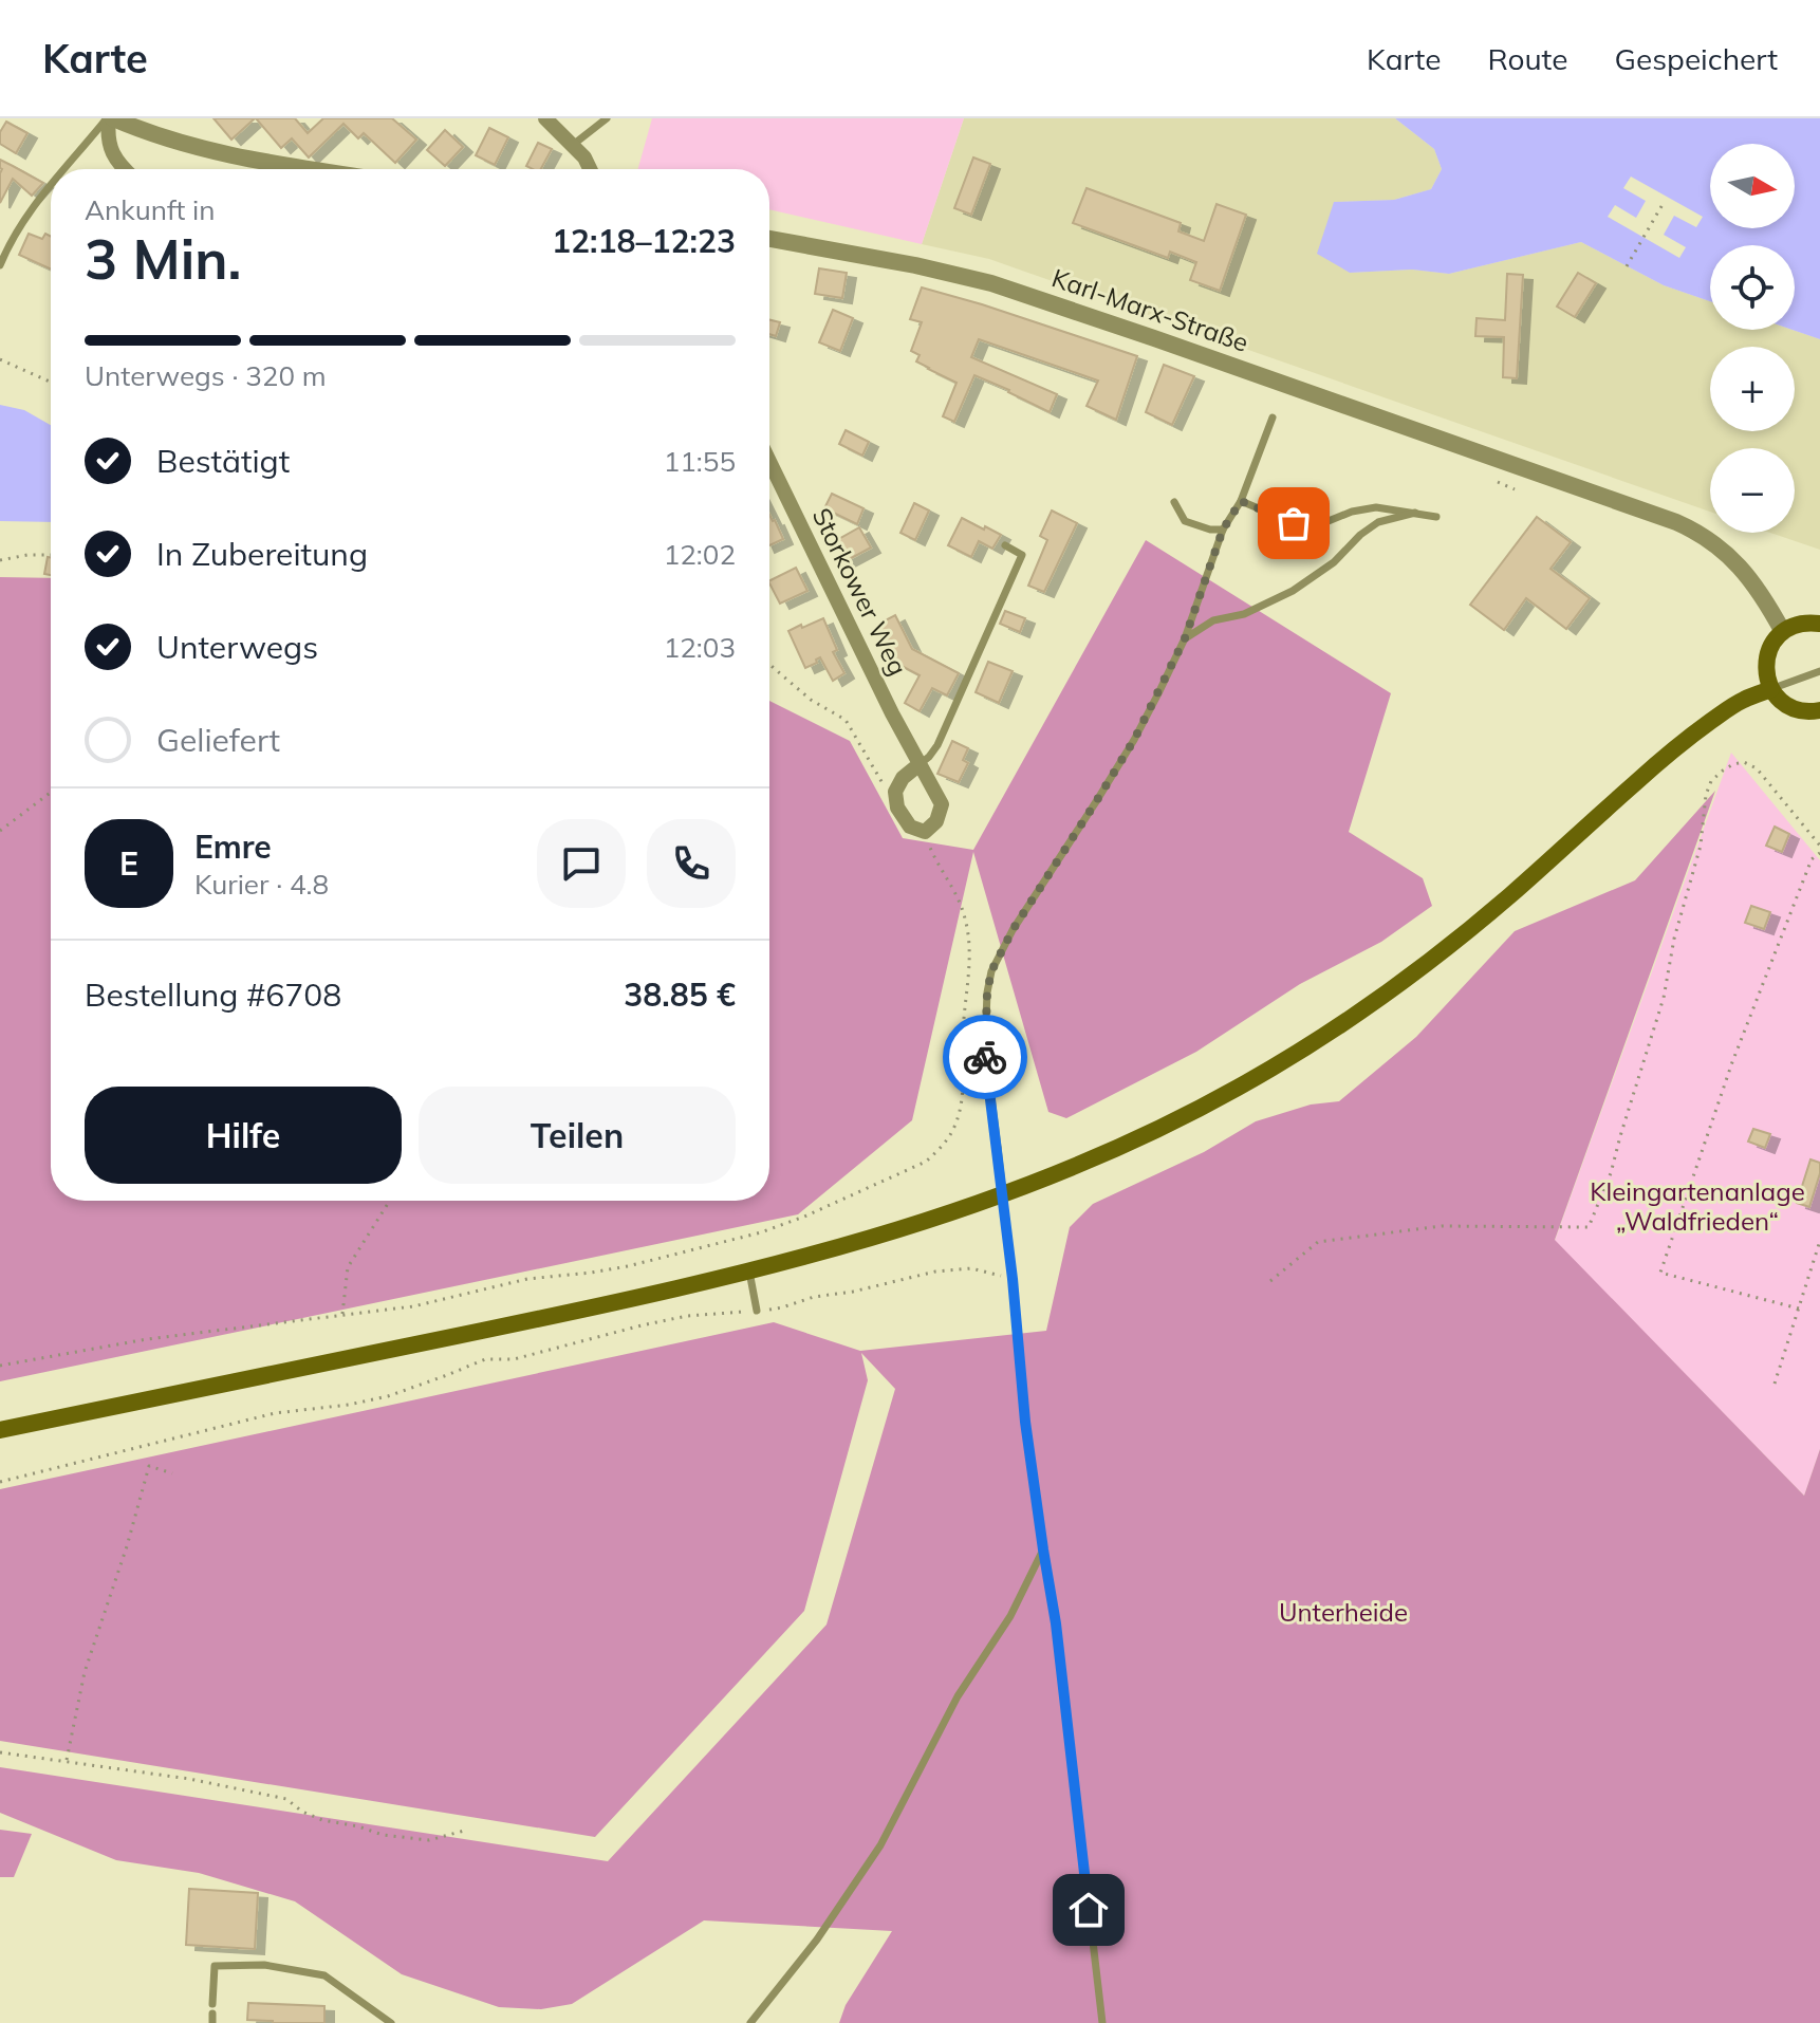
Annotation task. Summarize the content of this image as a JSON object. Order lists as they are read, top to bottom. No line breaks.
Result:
{"streets":{"street":["Karl-Marx-Straße","Storkower Weg"]},"parks":["Kleingartenanlage „Waldfrieden“","Unterheide"],"north":"right","page":{"header":"Karte","nav":["Karte","Route","Gespeichert"],"map_buttons":["+","−"],"heading":["3 Min.","Ankunft in","12:18–12:23"],"panel":["Emre","Kurier · 4.8","Bestellung #6708","38.85 €"],"bar":"Unterwegs · 320 m","list":[["Bestätigt","11:55"],["In Zubereitung","12:02"],["Unterwegs","12:03"],"Geliefert"],"round":"E","buttons":["Hilfe","Teilen"]}}
